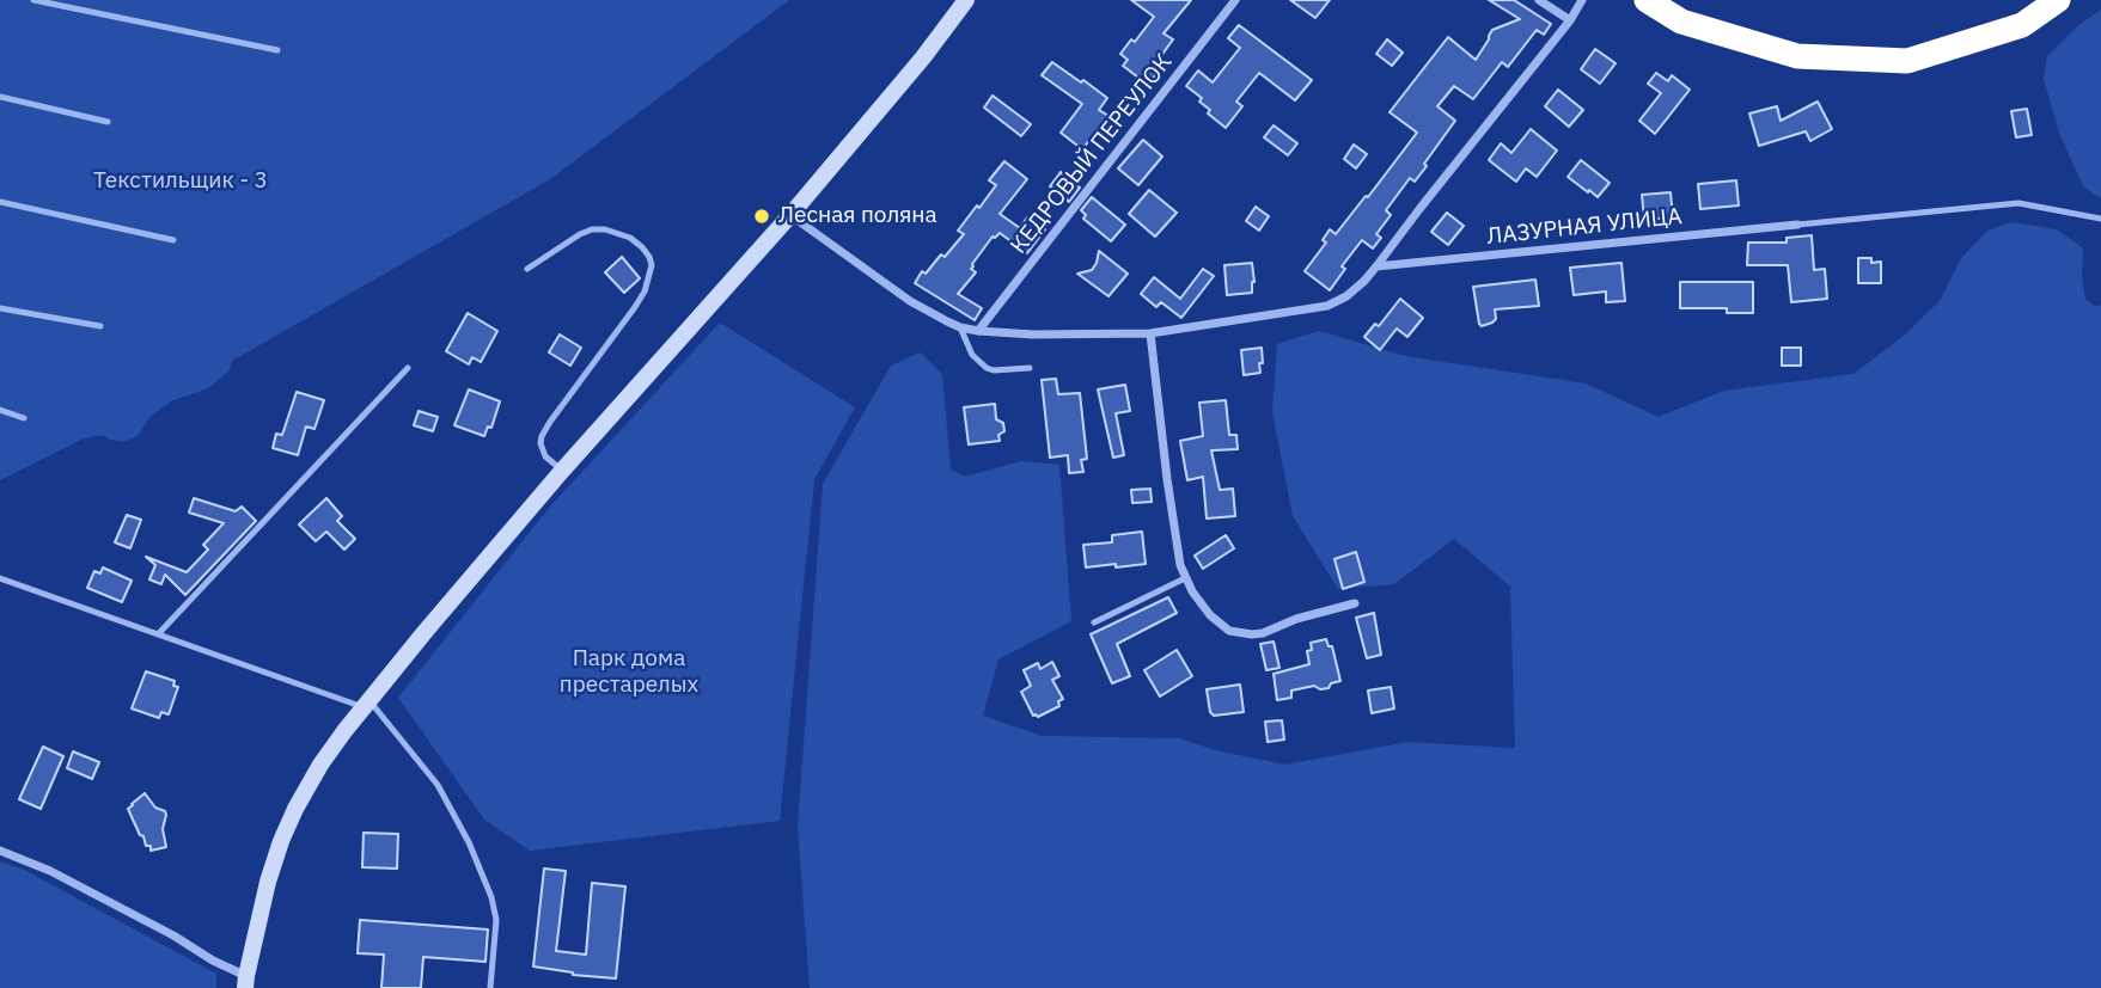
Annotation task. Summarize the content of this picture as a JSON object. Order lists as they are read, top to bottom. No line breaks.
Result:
{"streets":{"street":["КЕДРОВЫЙ ПЕРЕУЛОК","ЛАЗУРНАЯ УЛИЦА"]},"parks":["Текстильщик - 3","Парк дома престарелых"],"places":["Лесная поляна"]}
